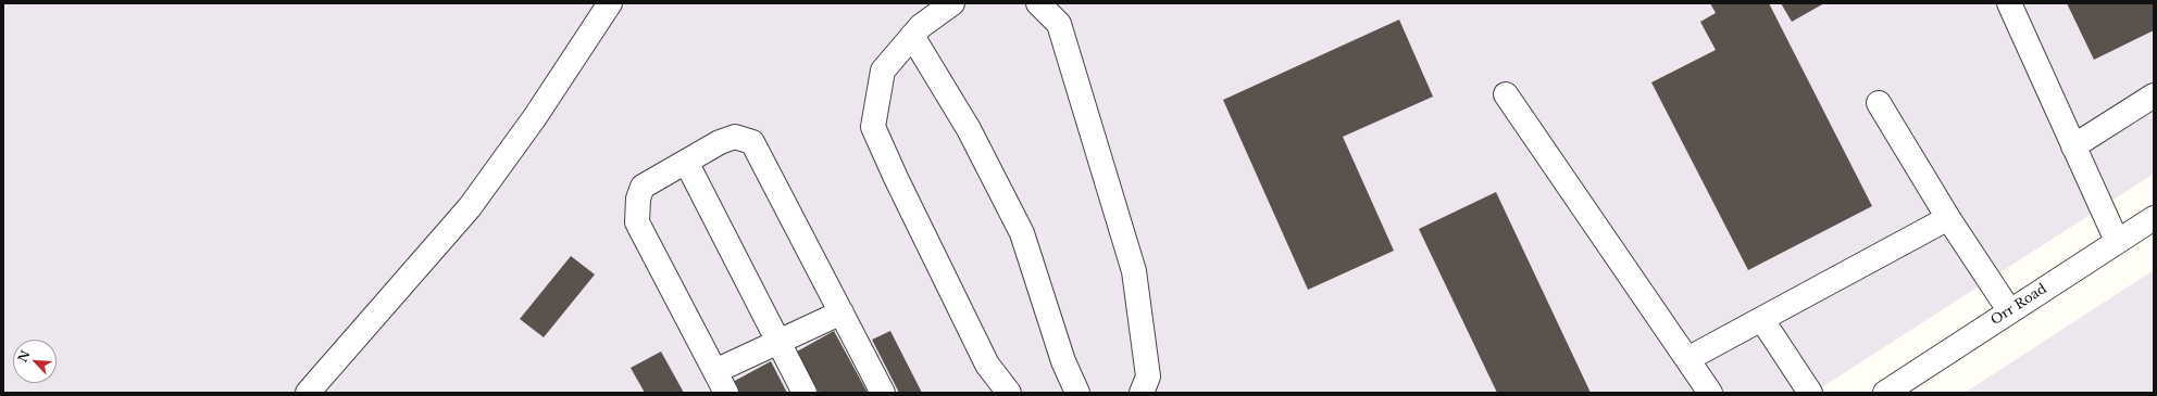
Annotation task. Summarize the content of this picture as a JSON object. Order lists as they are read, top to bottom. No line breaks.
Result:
{"streets":{"street":["Orr Road"]},"north":"top left"}
